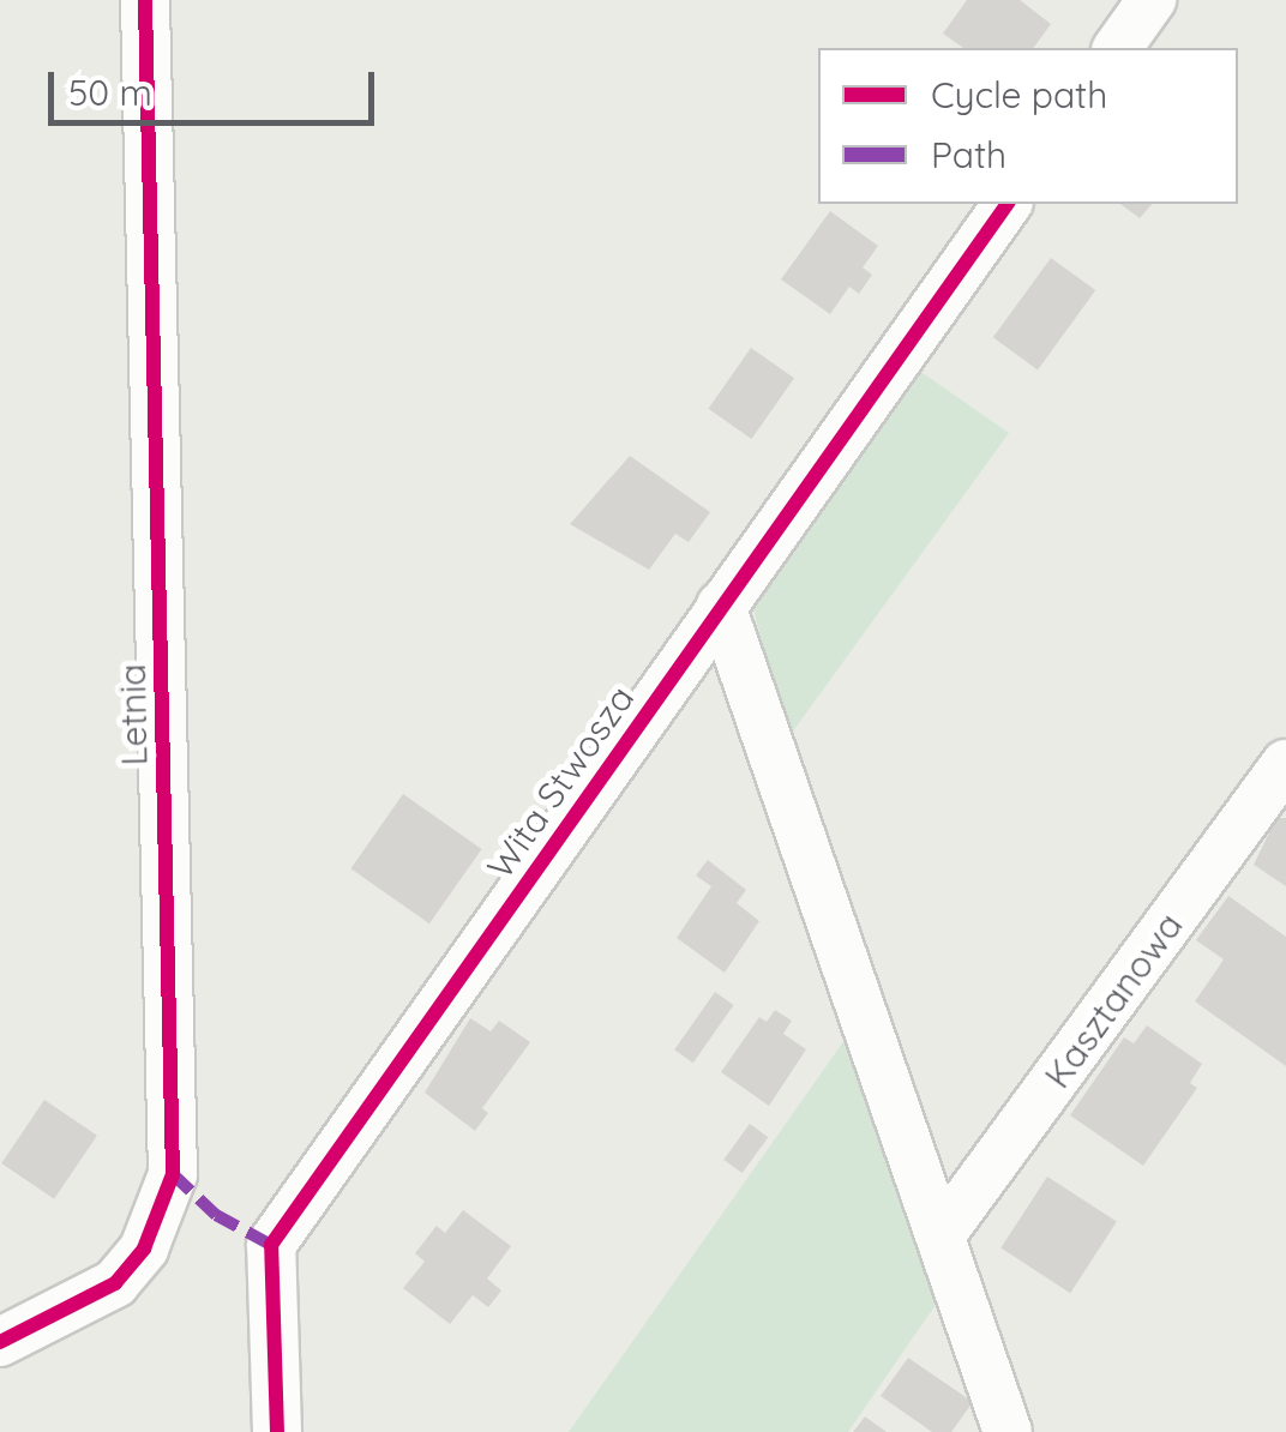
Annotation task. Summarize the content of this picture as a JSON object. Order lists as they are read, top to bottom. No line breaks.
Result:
{"streets":{"street":["Letnia","Wita Stwosza","Kasztanowa"]},"legend":["Cycle path","Path"],"scale_bar":"50 m"}
